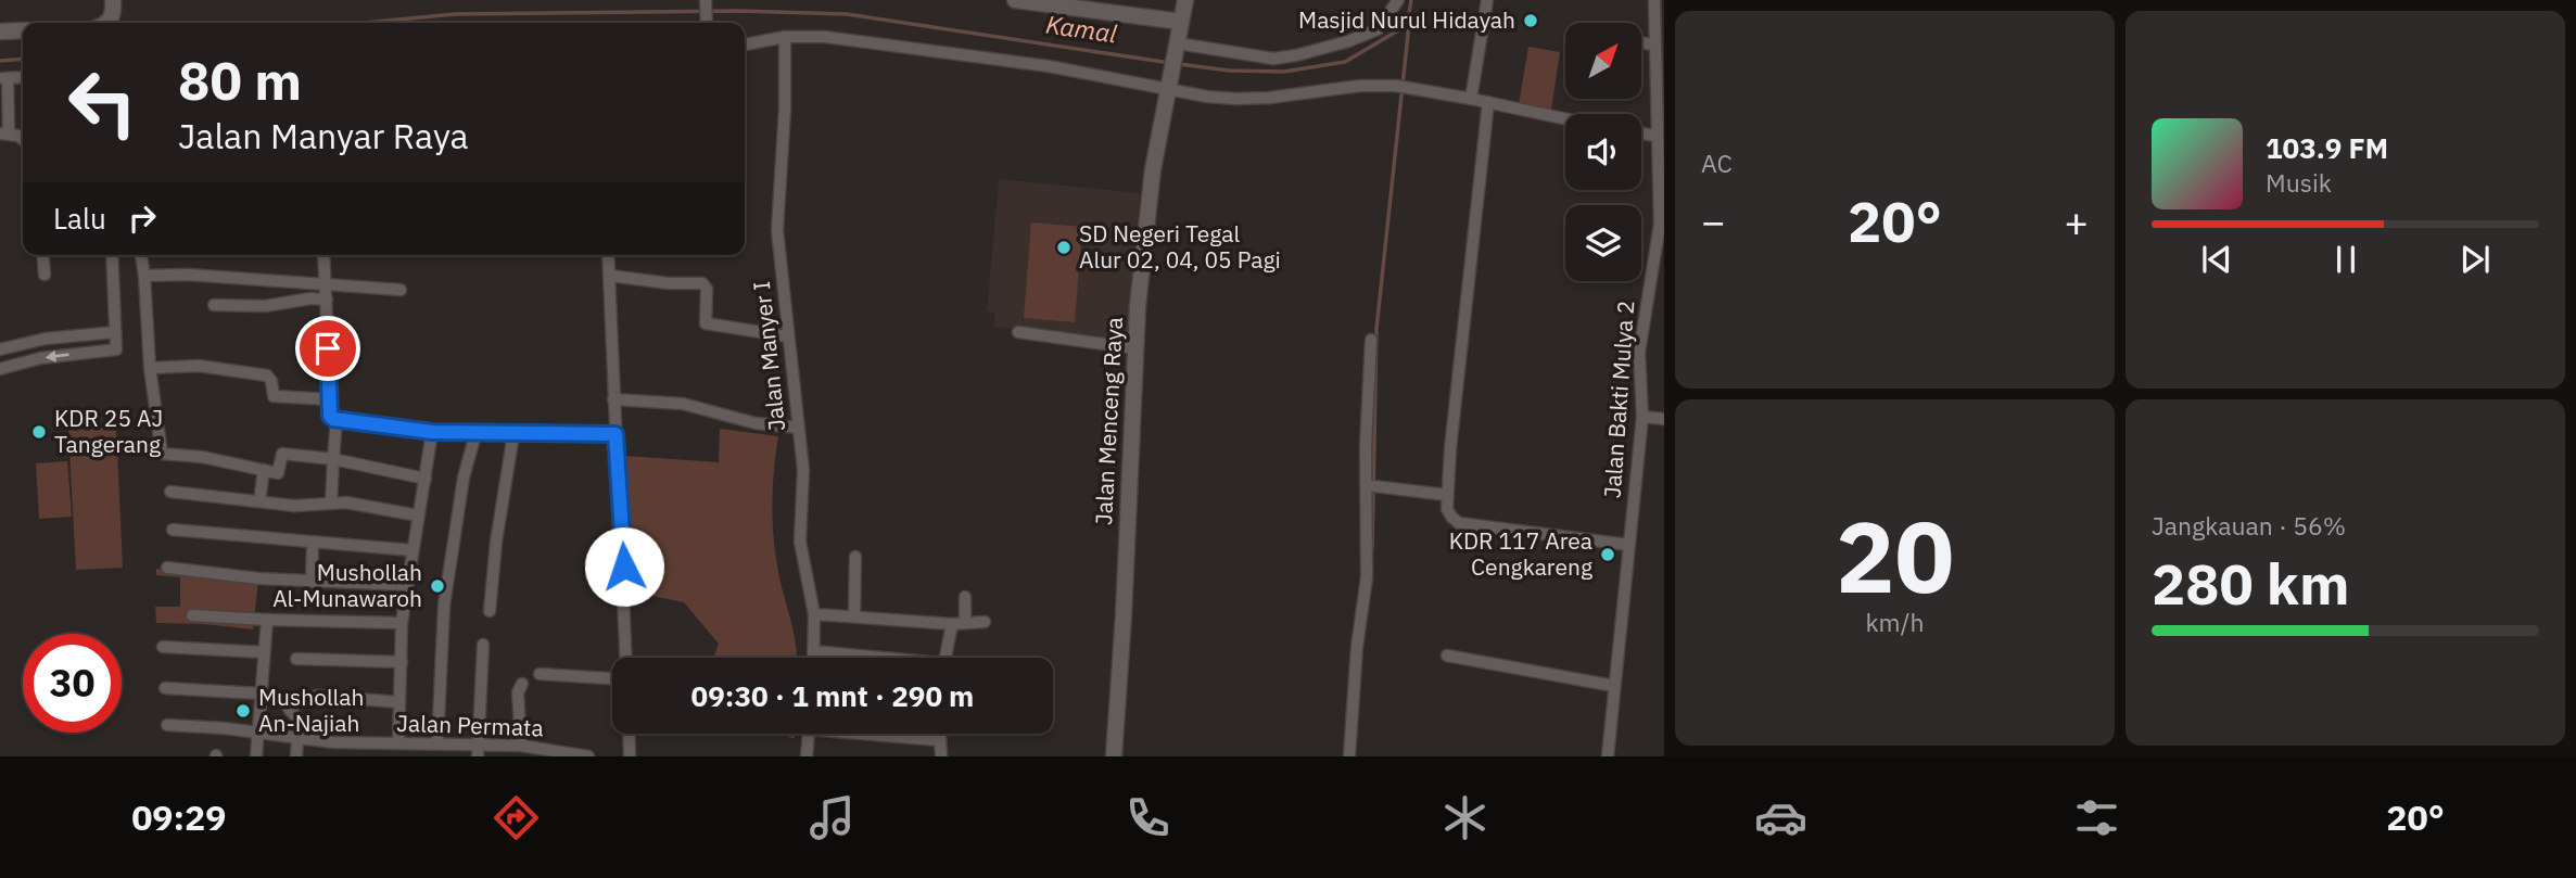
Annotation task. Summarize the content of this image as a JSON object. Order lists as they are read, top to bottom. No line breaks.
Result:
{"streets":{"street":["Jalan Manyer I","Jalan Bakti Mulya 2","Jalan Menceng Raya","Jalan Permata"]},"water":["Kamal"],"places":["Masjid Nurul Hidayah","SD Negeri Tegal Alur 02, 04, 05 Pagi","KDR 25 AJ Tangerang","KDR 117 Area Cengkareng","Mushollah Al-Munawaroh","Mushollah An-Najiah"],"north":"top right","page":{"tile":["AC",["20","km/h"],["Jangkauan · 56%","280 km"]],"turn":["80 m","Jalan Manyar Raya"],"song":["103.9 FM","Musik"],"then":"Lalu","heat":["−","20°","+"],"limit":"30","trip":"09:30 · 1 mnt · 290 m","tabs":["09:29","20°"]}}
